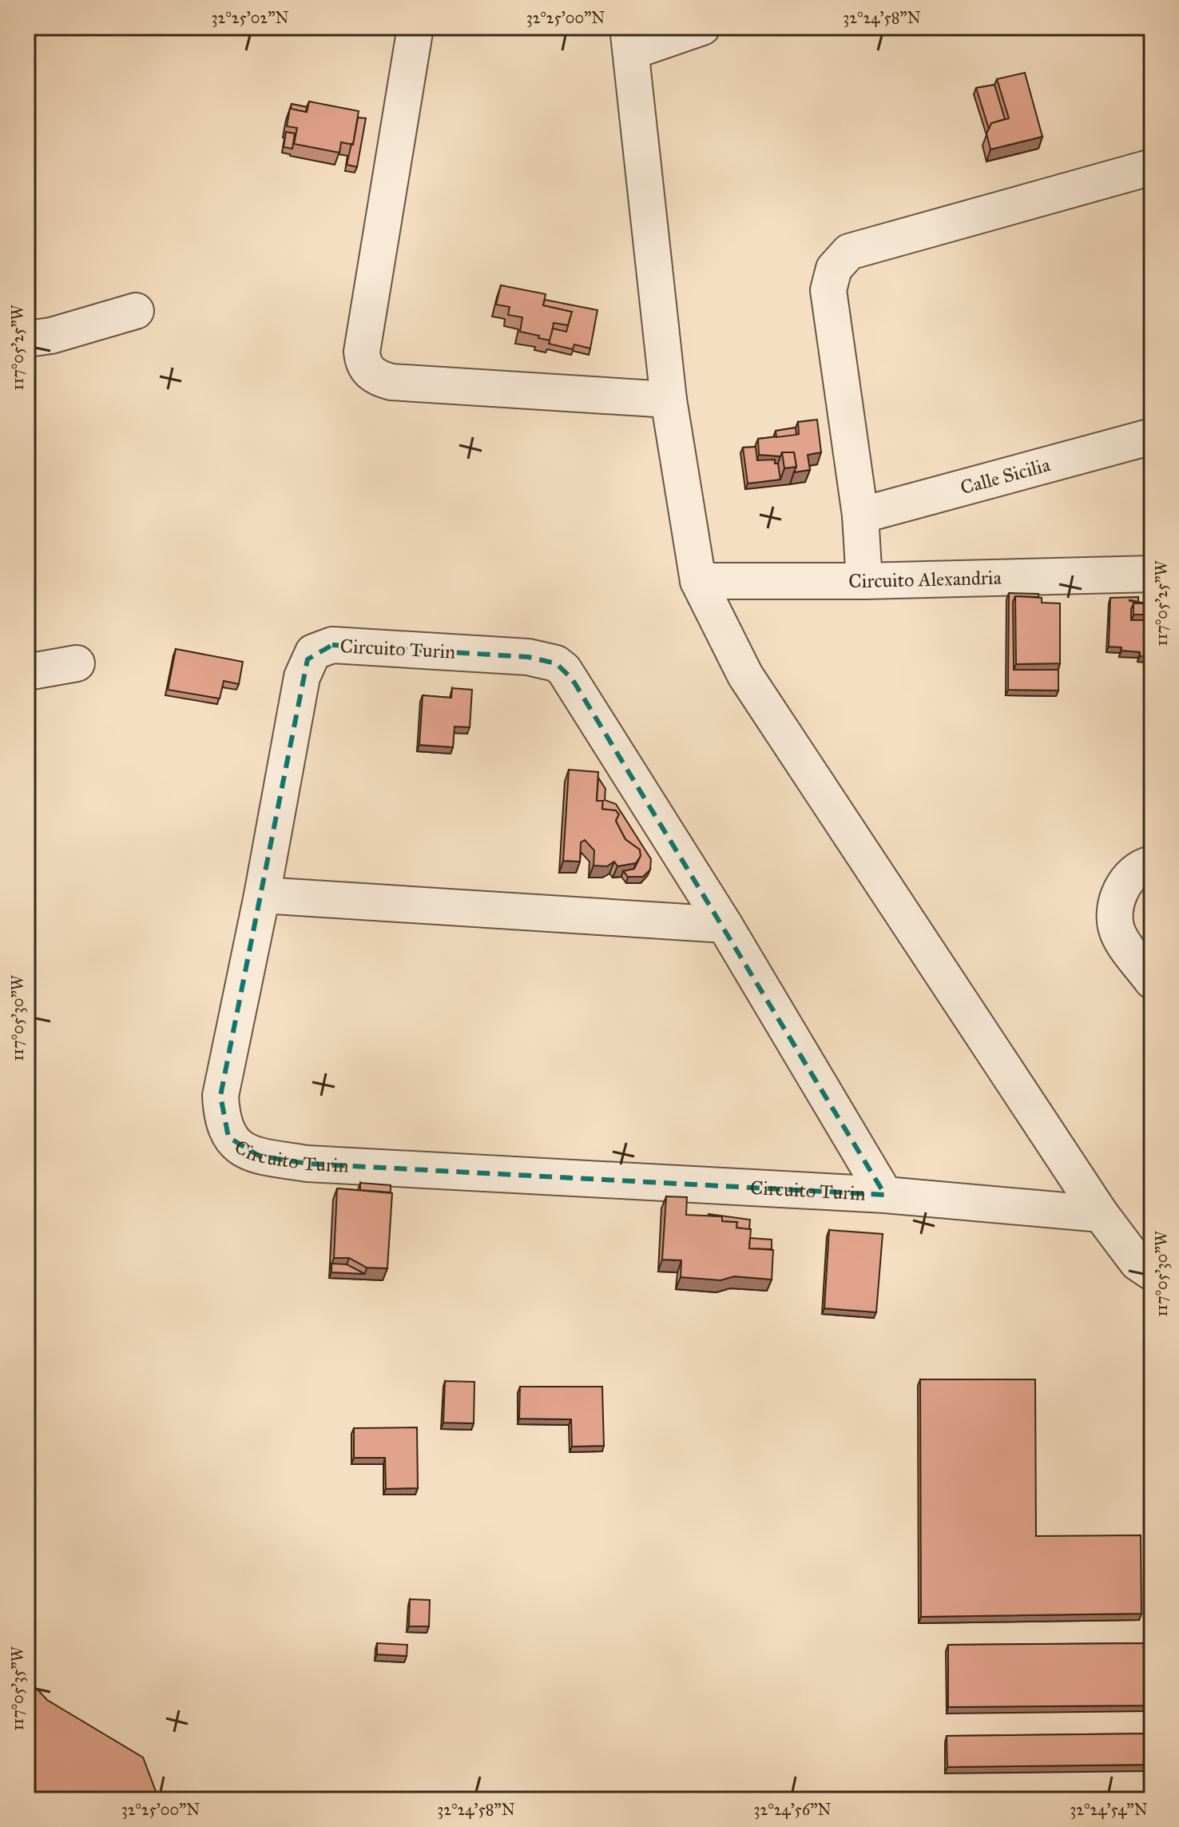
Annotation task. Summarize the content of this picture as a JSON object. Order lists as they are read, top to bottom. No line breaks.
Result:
{"streets":{"street":["Calle Sicilia","Circuito Alexandria","Circuito Turin"]},"coordinates":["32°25'02\"N","32°25'00\"N","32°24'58\"N","117°05'25\"W","117°05'30\"W","117°05'35\"W","32°24'56\"N","32°24'54\"N"]}
